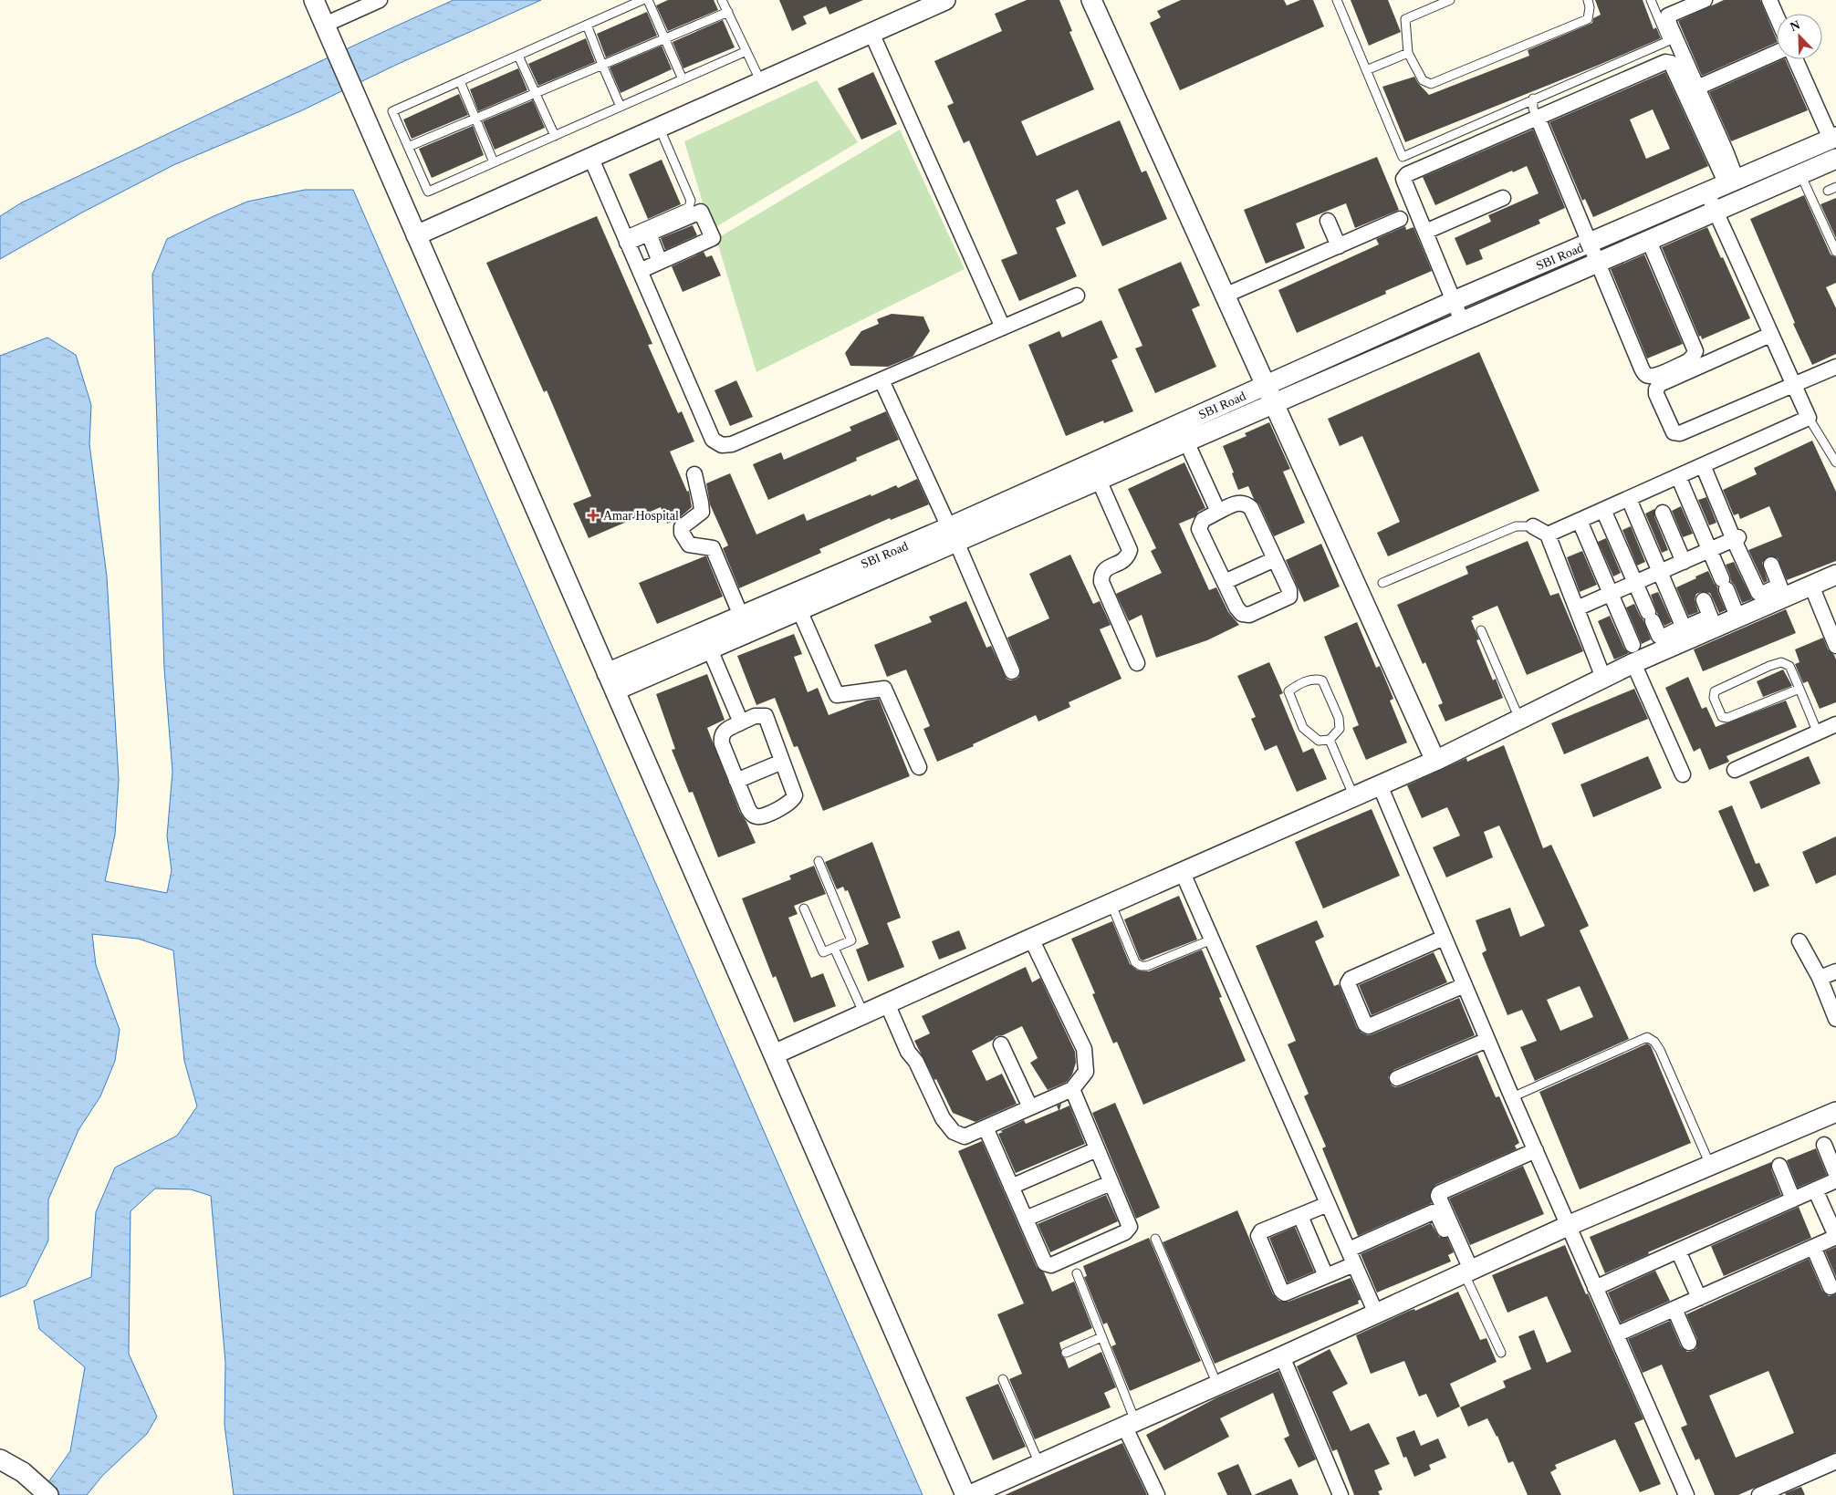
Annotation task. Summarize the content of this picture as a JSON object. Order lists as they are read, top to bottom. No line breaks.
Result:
{"streets":{"street":["SBI Road"]},"places":{"health":["Amar Hospital"]},"north":"top left"}
